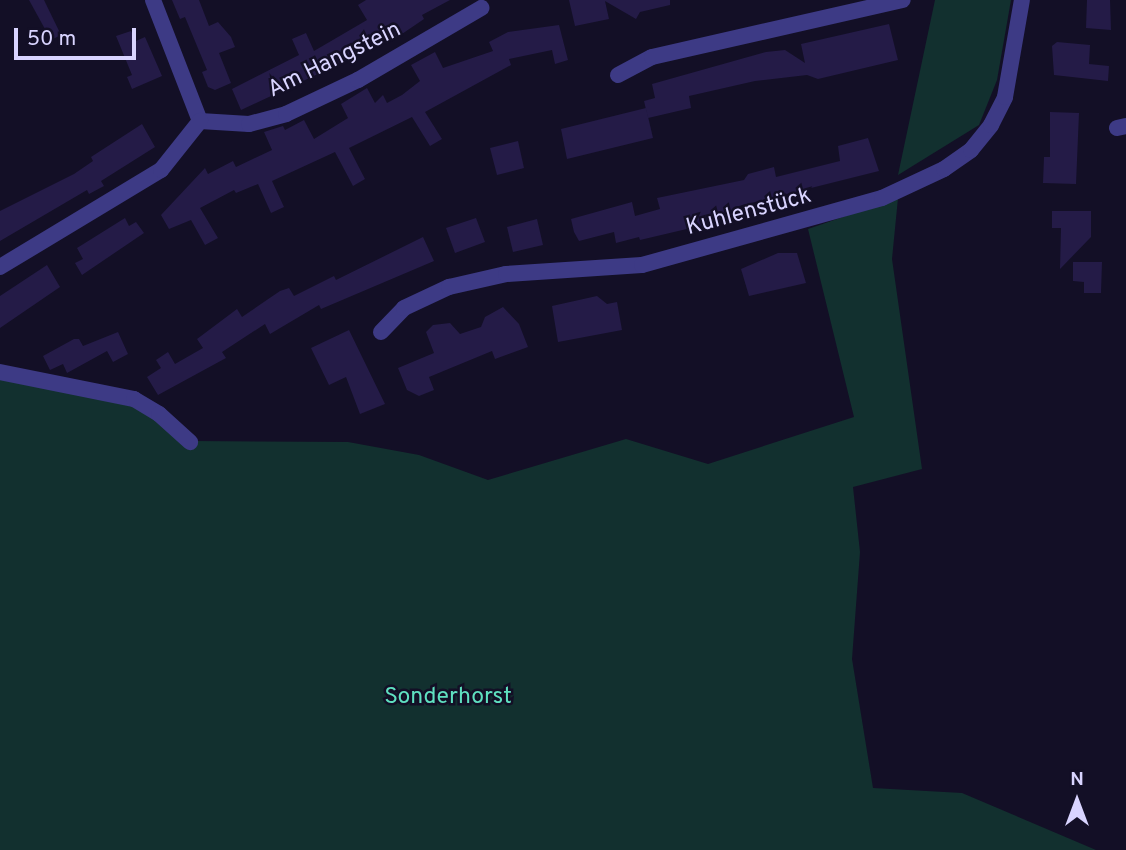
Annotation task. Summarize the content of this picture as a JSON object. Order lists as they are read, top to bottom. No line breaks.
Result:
{"streets":{"street":["Am Hangstein","Kuhlenstück"]},"parks":["Sonderhorst"],"scale_bar":"50 m","north":"top"}
